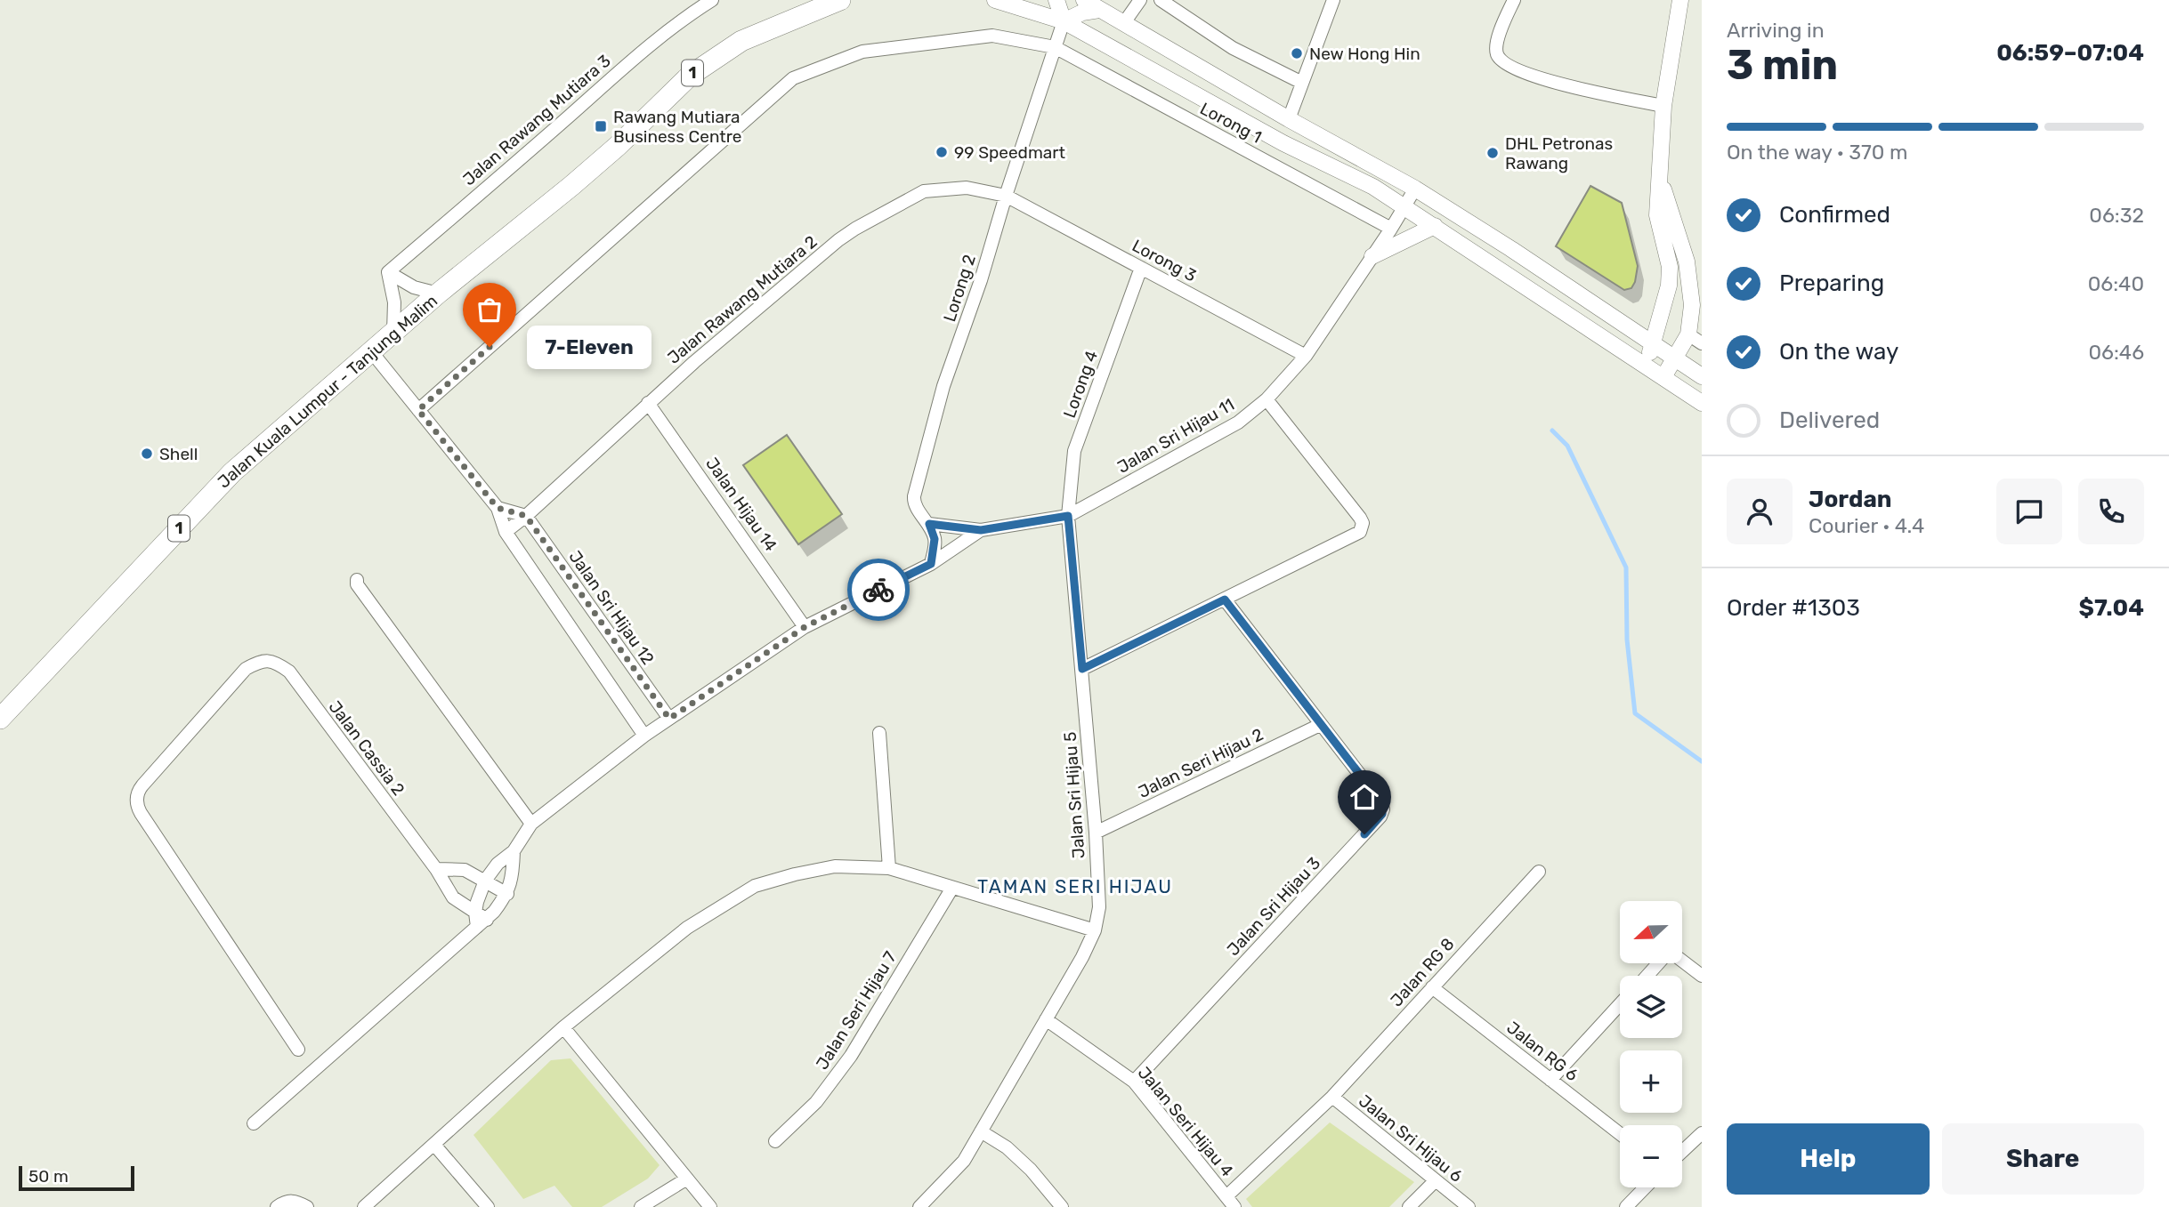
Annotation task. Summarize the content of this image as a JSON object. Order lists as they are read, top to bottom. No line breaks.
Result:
{"streets":{"main road":["1","Jalan Kuala Lumpur - Tanjung Malim"],"street":["Jalan Rawang Mutiara 3","Lorong 1","Lorong 3","Lorong 2","Jalan Rawang Mutiara 2","Lorong 4","Jalan Sri Hijau 11","Jalan Hijau 14","Jalan Sri Hijau 12","Jalan Cassia 2","Jalan Seri Hijau 2","Jalan Sri Hijau 5","Jalan Sri Hijau 3","Jalan RG 8","Jalan Seri Hijau 7","Jalan RG 6","Jalan Seri Hijau 4","Jalan Sri Hijau 6"]},"crossings":[["Lorong 1","Lorong 2"],["Lorong 1","Jalan Sri Hijau 11"],["Lorong 3","Lorong 2"],["Lorong 3","Jalan Rawang Mutiara 2"],["Lorong 3","Lorong 4"],["Lorong 3","Jalan Sri Hijau 11"],["Lorong 2","Jalan Rawang Mutiara 2"],["Lorong 2","Jalan Sri Hijau 11"],["Jalan Rawang Mutiara 2","Jalan Hijau 14"],["Jalan Rawang Mutiara 2","Jalan Sri Hijau 12"],["Lorong 4","Jalan Sri Hijau 11"],["Lorong 4","Jalan Sri Hijau 5"],["Jalan Sri Hijau 11","Jalan Hijau 14"],["Jalan Sri Hijau 11","Jalan Sri Hijau 12"],["Jalan Sri Hijau 11","Jalan Sri Hijau 5"],["Jalan Seri Hijau 2","Jalan Sri Hijau 5"],["Jalan Seri Hijau 2","Jalan Sri Hijau 3"],["Jalan Sri Hijau 5","Jalan Seri Hijau 4"],["Jalan Sri Hijau 3","Jalan Seri Hijau 4"],["Jalan RG 8","Jalan RG 6"],["Jalan RG 8","Jalan Seri Hijau 4"],["Jalan RG 8","Jalan Sri Hijau 6"]],"districts":["TAMAN SERI HIJAU"],"places":{"other":["New Hong Hin","99 Speedmart","DHL Petronas Rawang","7-Eleven","Shell"],"transit":["Rawang Mutiara Business Centre"]},"scale_bar":"50 m","north":"left","page":{"heading":["3 min","Arriving in","06:59–07:04"],"panel":["Jordan","Courier · 4.4","Order #1303","$7.04"],"bar":"On the way · 370 m","list":[["Confirmed","06:32"],["Preparing","06:40"],["On the way","06:46"],"Delivered"],"bubble":"7-Eleven","map_buttons":["+","−"],"buttons":["Help","Share"],"scale":"50 m"}}
